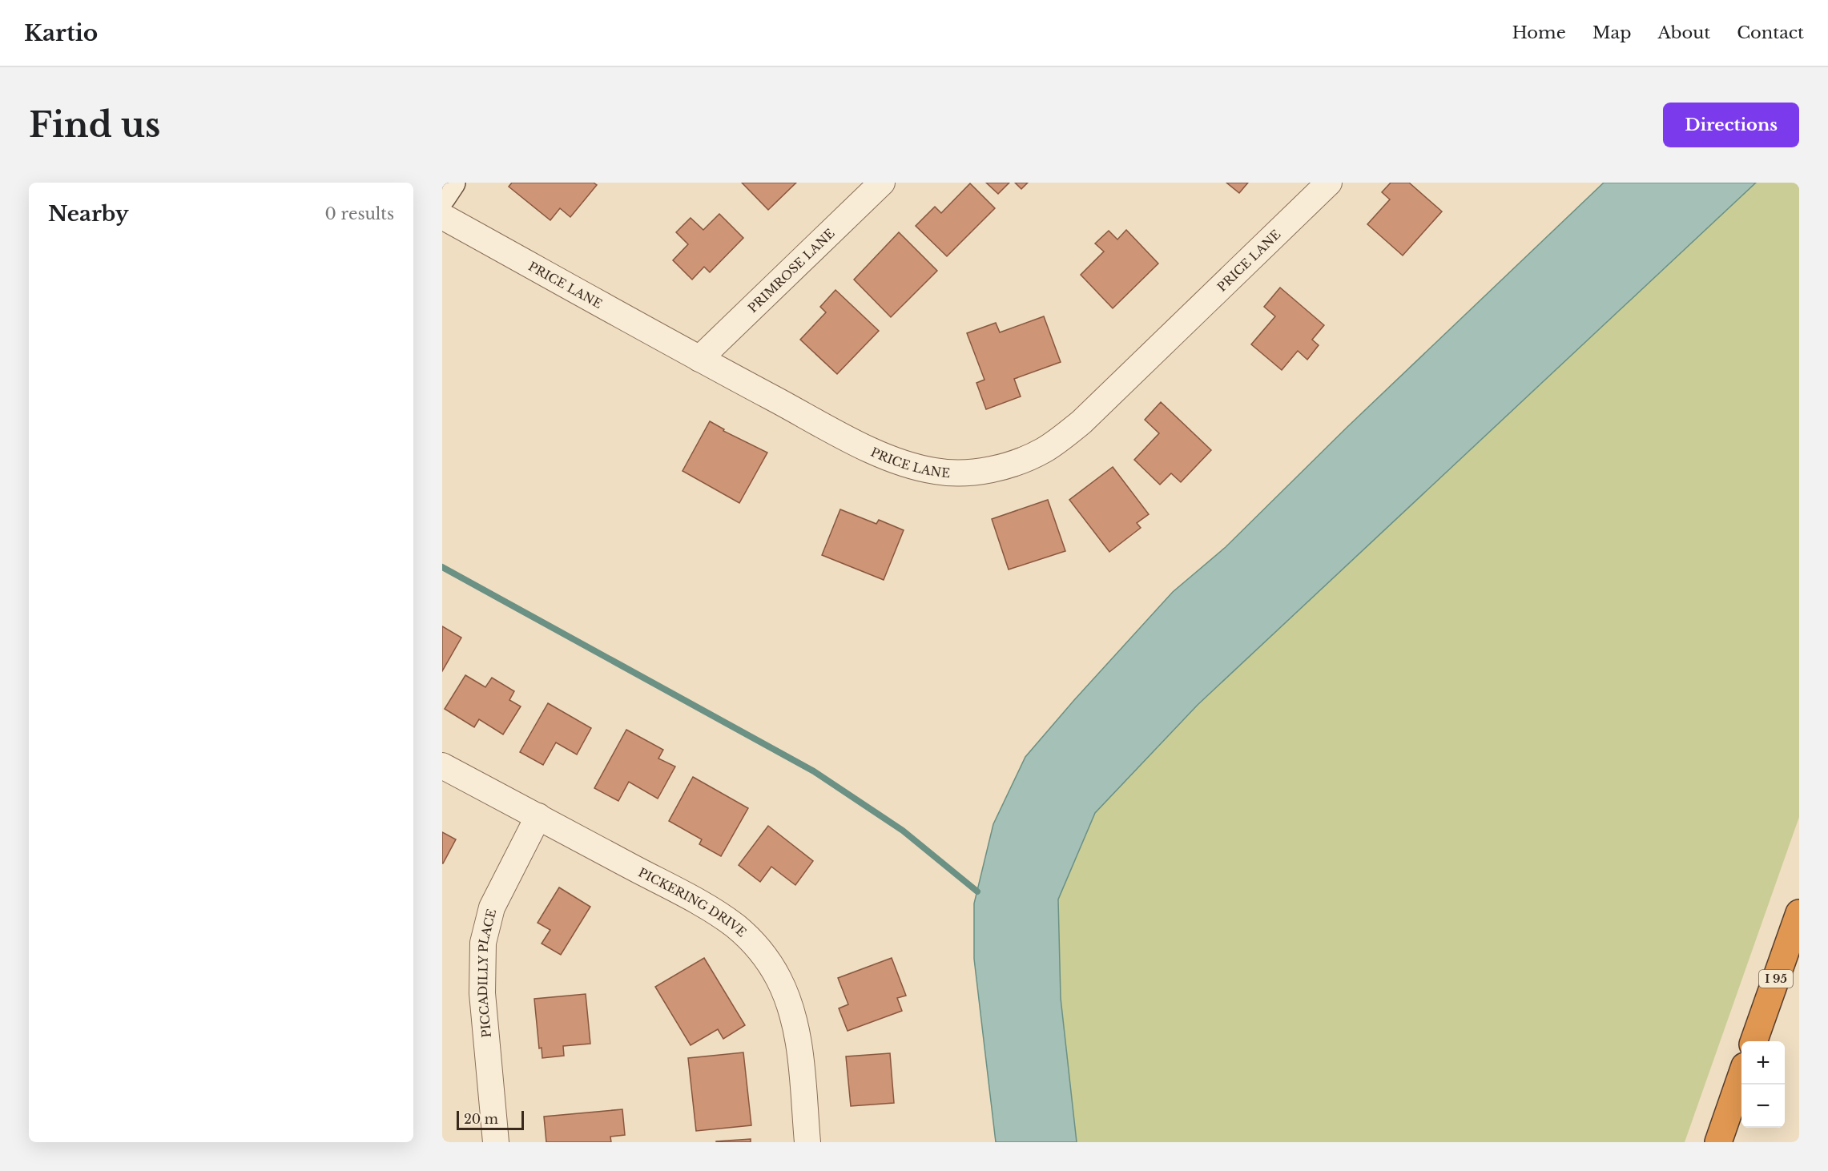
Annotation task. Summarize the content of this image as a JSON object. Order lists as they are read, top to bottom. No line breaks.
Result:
{"streets":{"highway":["I 95"],"street":["PRICE LANE","PRIMROSE LANE","PICKERING DRIVE","PICCADILLY PLACE"]},"crossings":[["PRICE LANE","PRIMROSE LANE"],["PICKERING DRIVE","PICCADILLY PLACE"]],"scale_bar":"20 m","page":{"header":"Kartio","nav":["Home","Map","About","Contact"],"buttons":"Directions","title":"Find us","heading":["Nearby","0 results"],"map_buttons":["+","−"],"scale":"20 m"}}
